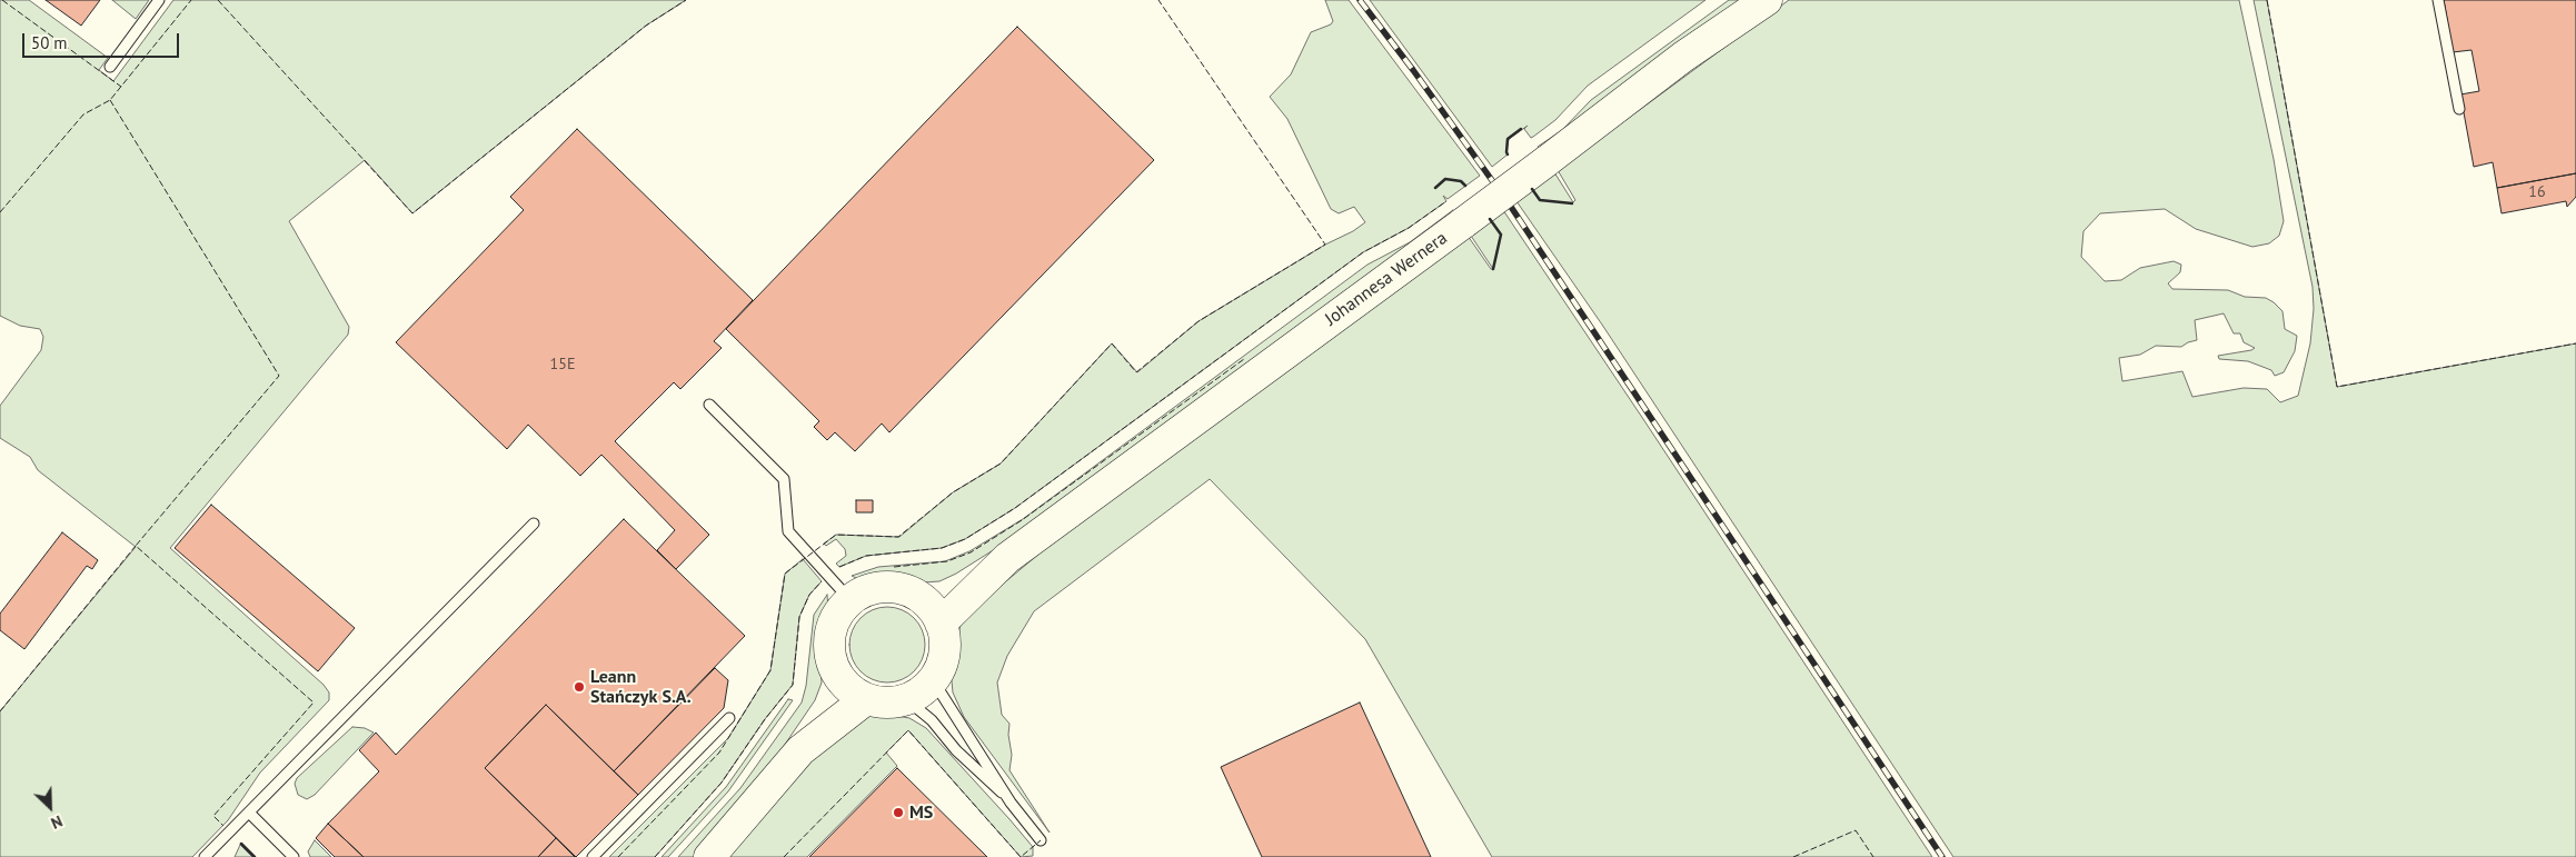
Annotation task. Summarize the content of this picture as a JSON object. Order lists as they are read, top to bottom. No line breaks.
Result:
{"streets":{"main road":["Johannesa Wernera"]},"places":["Leann Stańczyk S.A.","MS"],"house_numbers":["16","15E"],"scale_bar":"50 m","north":"bottom right"}
